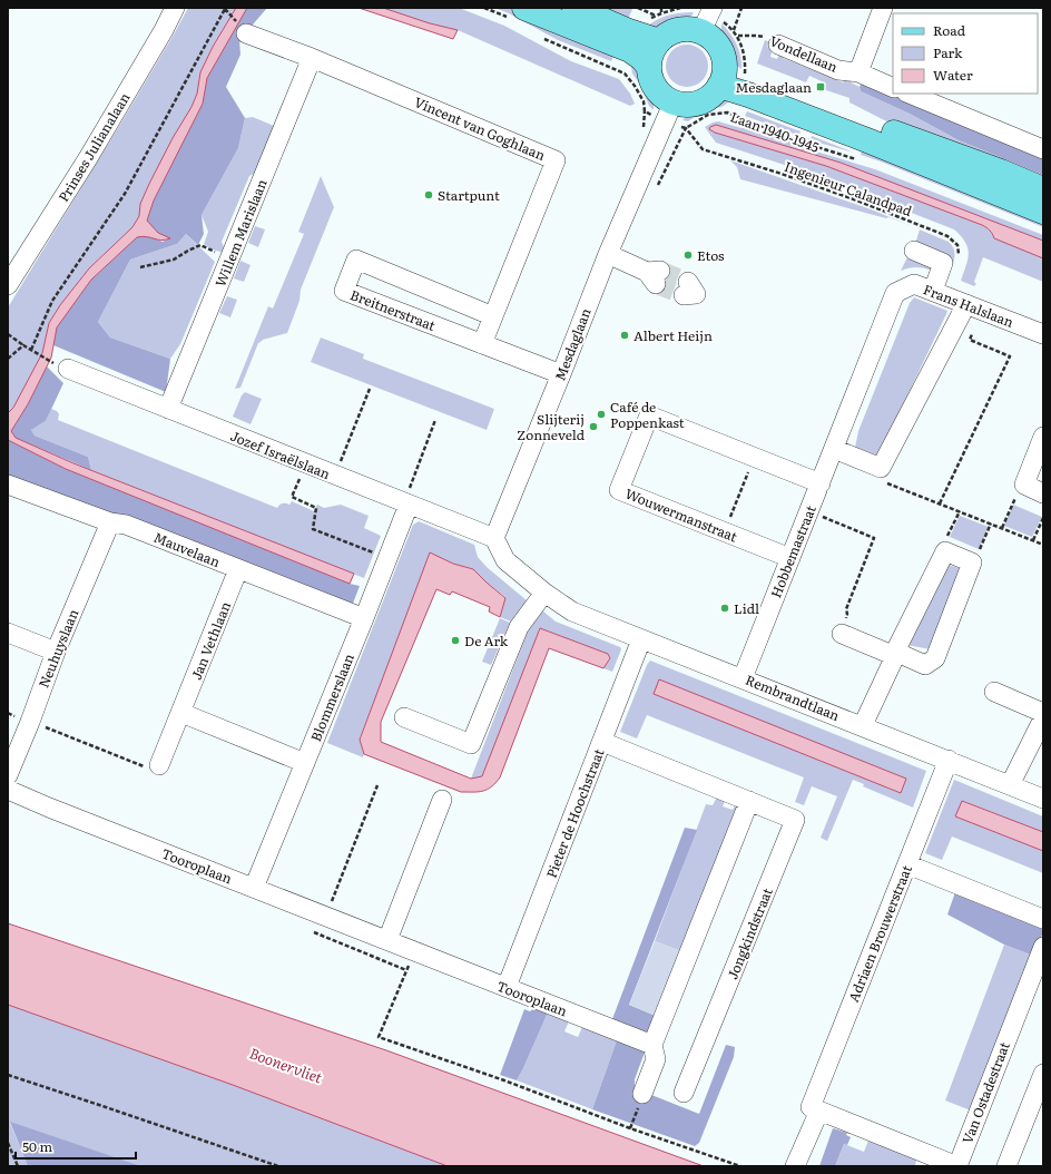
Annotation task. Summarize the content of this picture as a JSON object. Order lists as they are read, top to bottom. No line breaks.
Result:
{"streets":{"main road":["Laan 1940-1945"],"street":["Vondellaan","Vincent van Goghlaan","Prinses Julianalaan","Willem Marislaan","Frans Halslaan","Breitnerstraat","Mesdaglaan","Jozef Israëlslaan","Wouwermanstraat","Mauvelaan","Hobbemastraat","Jan Vethlaan","Neuhuyslaan","Blommerslaan","Rembrandtlaan","Pieter de Hoochstraat","Tooroplaan","Jongkindstraat","Adriaen Brouwerstraat","Van Ostadestraat"],"path":["Ingenieur Calandpad"]},"crossings":[["Vincent van Goghlaan","Willem Marislaan"],["Vincent van Goghlaan","Breitnerstraat"],["Laan 1940-1945","Ingenieur Calandpad"],["Laan 1940-1945","Mesdaglaan"],["Willem Marislaan","Jozef Israëlslaan"],["Frans Halslaan","Hobbemastraat"],["Breitnerstraat","Mesdaglaan"],["Mesdaglaan","Jozef Israëlslaan"],["Mesdaglaan","Rembrandtlaan"],["Jozef Israëlslaan","Blommerslaan"],["Jozef Israëlslaan","Rembrandtlaan"],["Wouwermanstraat","Hobbemastraat"],["Mauvelaan","Jan Vethlaan"],["Mauvelaan","Neuhuyslaan"],["Mauvelaan","Blommerslaan"],["Hobbemastraat","Rembrandtlaan"],["Blommerslaan","Tooroplaan"],["Rembrandtlaan","Pieter de Hoochstraat"],["Rembrandtlaan","Adriaen Brouwerstraat"],["Pieter de Hoochstraat","Tooroplaan"],["Pieter de Hoochstraat","Jongkindstraat"],["Adriaen Brouwerstraat","Van Ostadestraat"]],"water":["Boonervliet"],"places":{"transit":["Mesdaglaan"],"other":["Startpunt","Etos","Albert Heijn","Café de Poppenkast","Slijterij Zonneveld","Lidl","De Ark"]},"legend":["Road","Park","Water"],"scale_bar":"50 m"}
